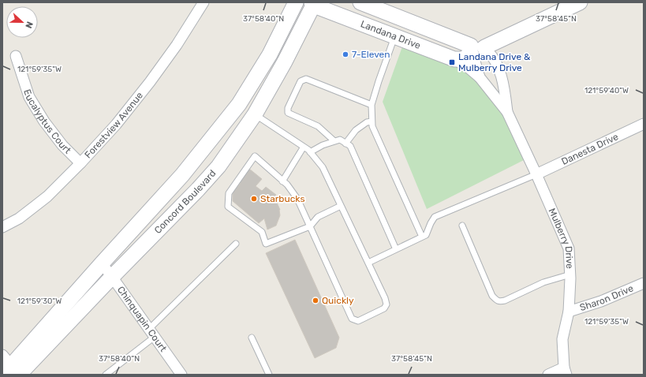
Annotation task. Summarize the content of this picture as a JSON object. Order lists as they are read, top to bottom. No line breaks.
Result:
{"streets":{"street":["Landana Drive","Eucalyptus Court","Forestview Avenue","Danesta Drive","Concord Boulevard","Mulberry Drive","Sharon Drive","Chinquapin Court"]},"crossings":[["Landana Drive","Concord Boulevard"],["Landana Drive","Mulberry Drive"],["Eucalyptus Court","Forestview Avenue"],["Danesta Drive","Mulberry Drive"],["Concord Boulevard","Chinquapin Court"],["Mulberry Drive","Sharon Drive"]],"places":{"other":["7-Eleven","Starbucks","Quickly"],"transit":["Landana Drive & Mulberry Drive"]},"north":"right","coordinates":["37°58'40\"N","37°58'45\"N","121°59'35\"W","121°59'40\"W","121°59'30\"W"]}
